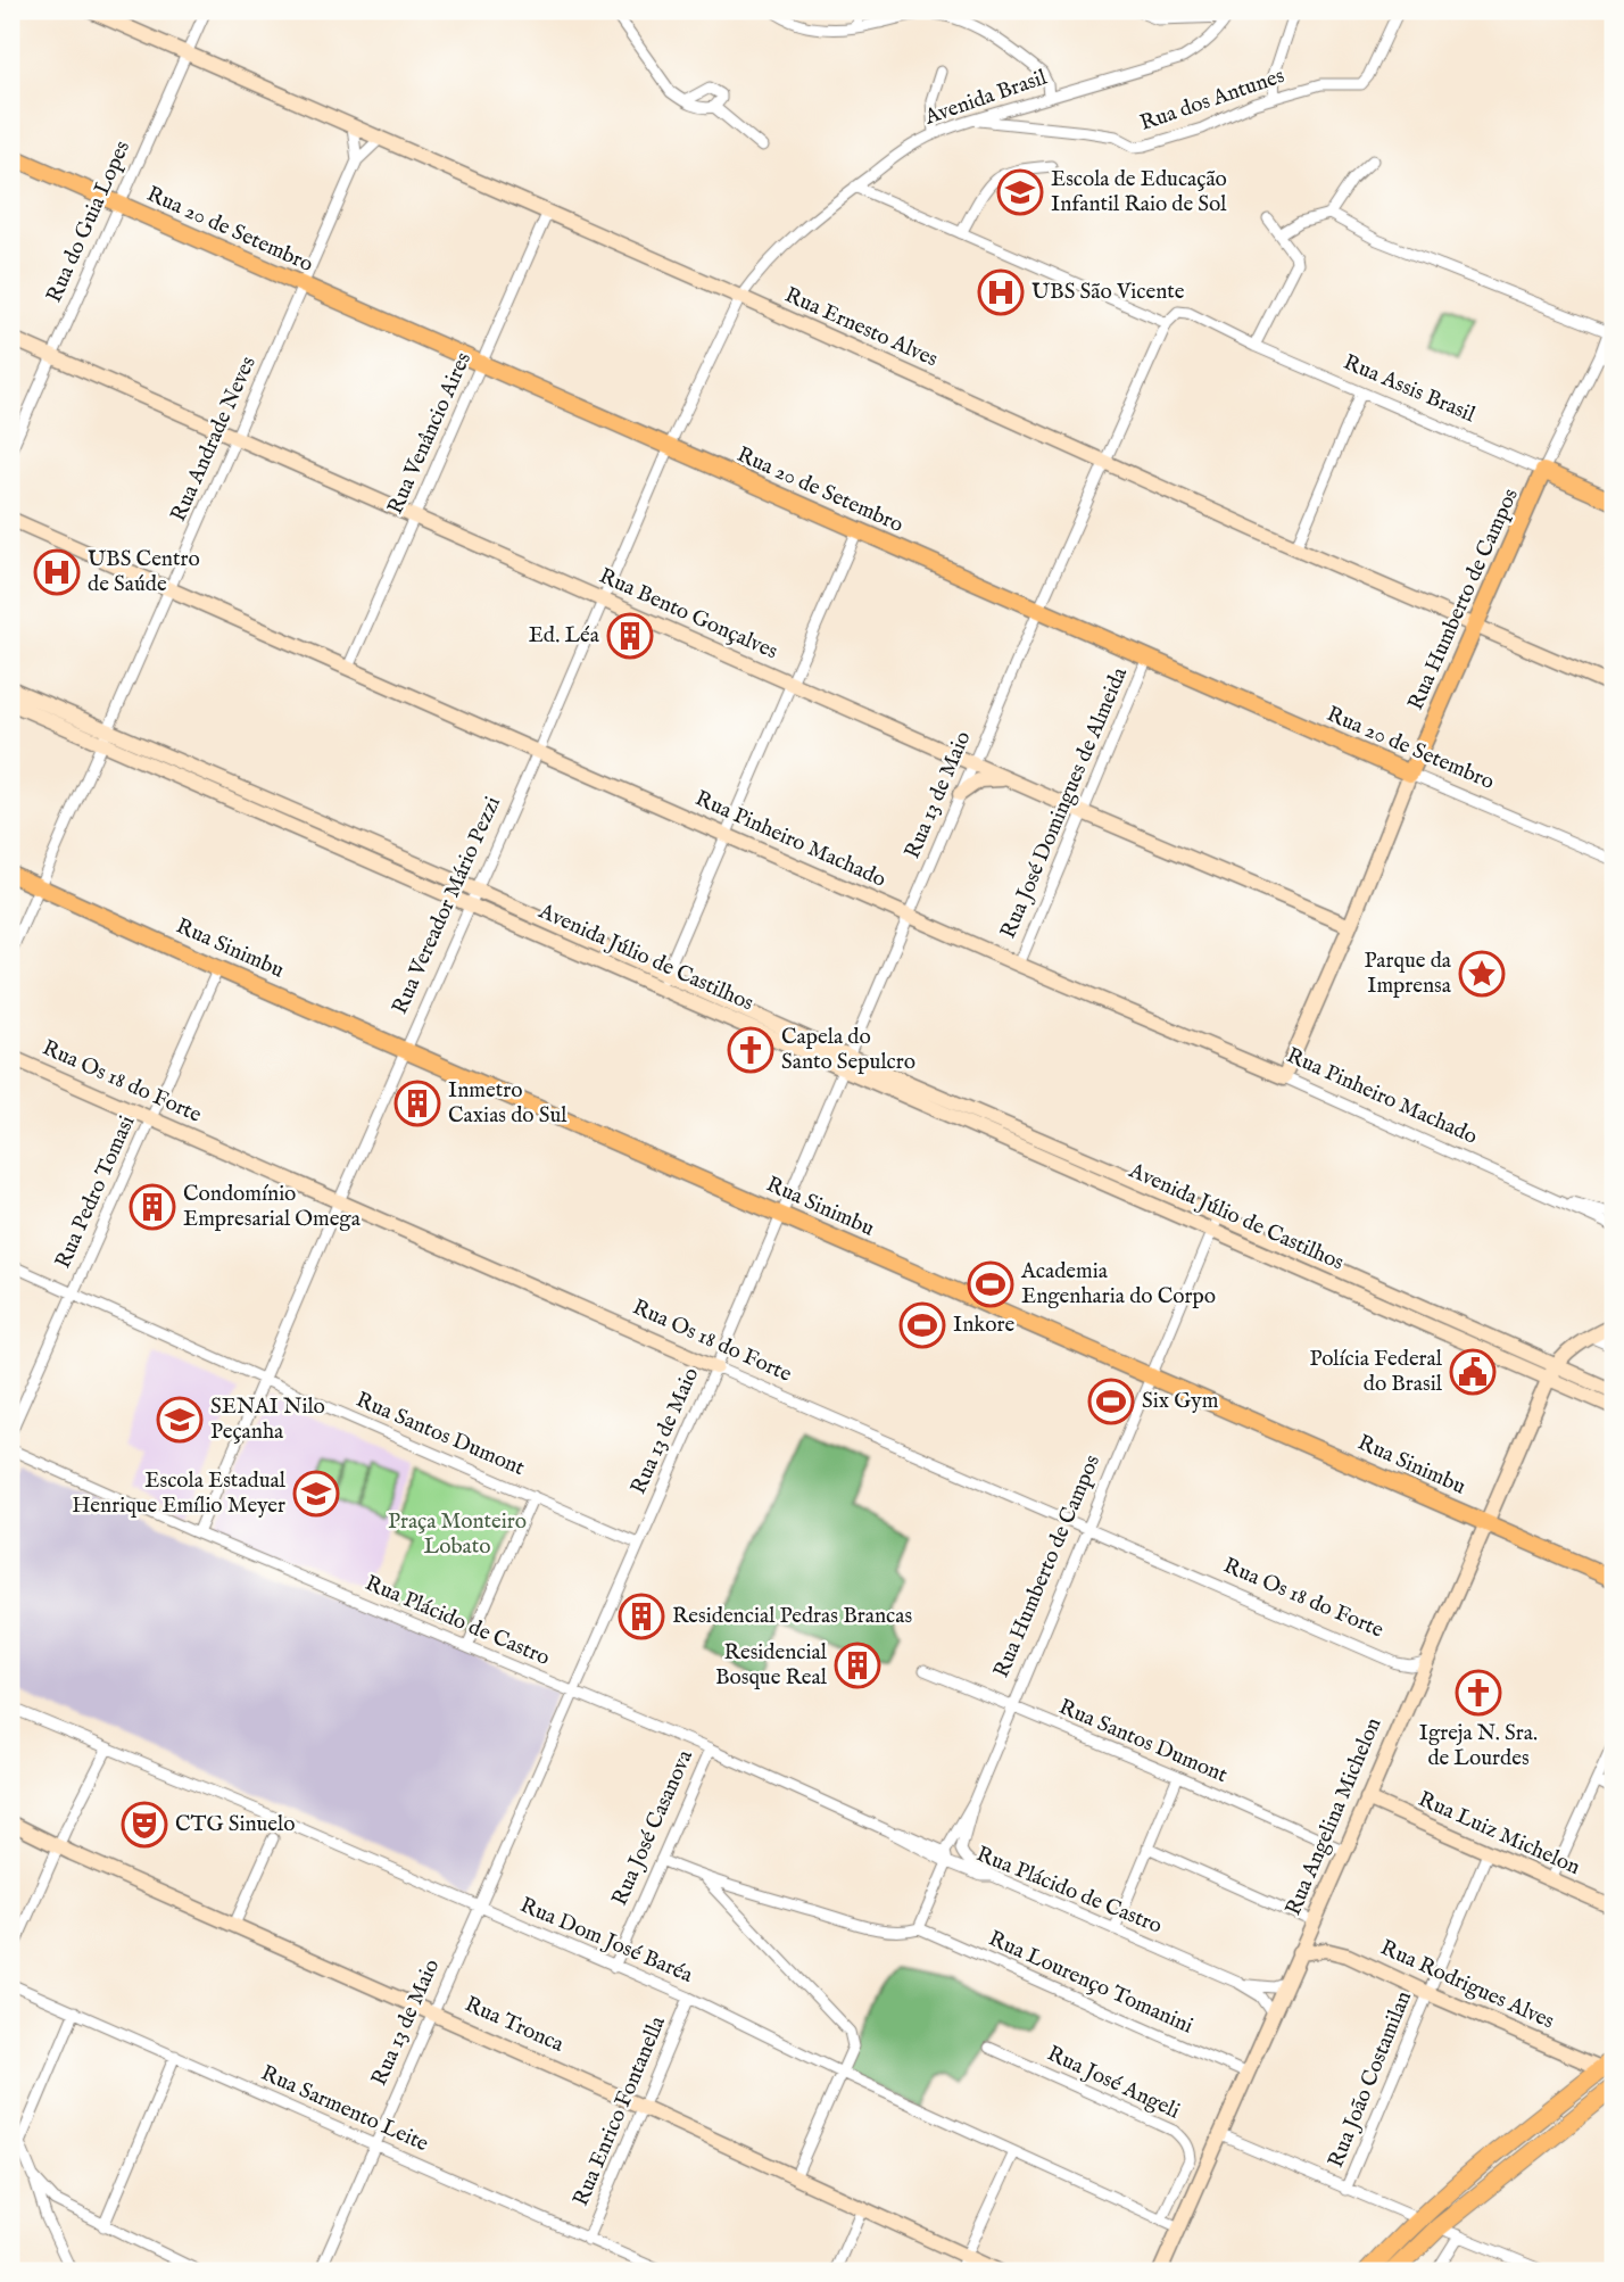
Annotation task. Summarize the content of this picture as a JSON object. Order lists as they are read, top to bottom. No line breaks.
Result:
{"streets":{"main road":["Rua 20 de Setembro","Rua Assis Brasil","Rua Humberto de Campos","Rua Sinimbu"],"street":["Avenida Brasil","Rua dos Antunes","Rua do Guia Lopes","Rua Ernesto Alves","Rua Venâncio Aires","Rua Andrade Neves","Rua Bento Gonçalves","Rua 13 de Maio","Rua José Domingues de Almeida","Rua Pinheiro Machado","Rua Vereador Mário Pezzi","Avenida Júlio de Castilhos","Rua Os 18 do Forte","Rua Pedro Tomasi","Rua Santos Dumont","Rua Plácido de Castro","Rua Angelina Michelon","Rua José Casanova","Rua Luiz Michelon","Rua Dom José Baréa","Rua Lourenço Tomanini","Rua Rodrigues Alves","Rua Tronca","Rua João Costamilan","Rua José Angeli","Rua Sarmento Leite","Rua Enrico Fontanella"]},"crossings":[["Avenida Brasil","Rua dos Antunes"],["Avenida Brasil","Rua Ernesto Alves"],["Avenida Brasil","Rua Vereador Mário Pezzi"],["Rua do Guia Lopes","Rua 20 de Setembro"],["Rua do Guia Lopes","Rua Ernesto Alves"],["Rua do Guia Lopes","Rua Bento Gonçalves"],["Rua 20 de Setembro","Rua Venâncio Aires"],["Rua 20 de Setembro","Rua Andrade Neves"],["Rua 20 de Setembro","Rua Humberto de Campos"],["Rua 20 de Setembro","Rua 13 de Maio"],["Rua 20 de Setembro","Rua José Domingues de Almeida"],["Rua 20 de Setembro","Rua Vereador Mário Pezzi"],["Rua Ernesto Alves","Rua Venâncio Aires"],["Rua Ernesto Alves","Rua Andrade Neves"],["Rua Ernesto Alves","Rua Humberto de Campos"],["Rua Ernesto Alves","Rua 13 de Maio"],["Rua Ernesto Alves","Rua Vereador Mário Pezzi"],["Rua Assis Brasil","Rua Humberto de Campos"],["Rua Assis Brasil","Rua 13 de Maio"],["Rua Venâncio Aires","Rua Bento Gonçalves"],["Rua Venâncio Aires","Rua Pinheiro Machado"],["Rua Andrade Neves","Rua Bento Gonçalves"],["Rua Andrade Neves","Rua Pinheiro Machado"],["Rua Andrade Neves","Rua Sinimbu"],["Rua Andrade Neves","Avenida Júlio de Castilhos"],["Rua Humberto de Campos","Rua Bento Gonçalves"],["Rua Humberto de Campos","Rua Pinheiro Machado"],["Rua Humberto de Campos","Rua Sinimbu"],["Rua Humberto de Campos","Avenida Júlio de Castilhos"],["Rua Humberto de Campos","Rua Os 18 do Forte"],["Rua Humberto de Campos","Rua Santos Dumont"],["Rua Humberto de Campos","Rua Plácido de Castro"],["Rua Humberto de Campos","Rua Lourenço Tomanini"],["Rua Bento Gonçalves","Rua 13 de Maio"],["Rua Bento Gonçalves","Rua José Domingues de Almeida"],["Rua Bento Gonçalves","Rua Vereador Mário Pezzi"],["Rua 13 de Maio","Rua Pinheiro Machado"],["Rua 13 de Maio","Rua Sinimbu"],["Rua 13 de Maio","Avenida Júlio de Castilhos"],["Rua 13 de Maio","Rua Os 18 do Forte"],["Rua 13 de Maio","Rua Santos Dumont"],["Rua 13 de Maio","Rua Plácido de Castro"],["Rua 13 de Maio","Rua Dom José Baréa"],["Rua 13 de Maio","Rua Tronca"],["Rua 13 de Maio","Rua Sarmento Leite"],["Rua José Domingues de Almeida","Rua Pinheiro Machado"],["Rua Pinheiro Machado","Rua Vereador Mário Pezzi"],["Rua Vereador Mário Pezzi","Rua Sinimbu"],["Rua Vereador Mário Pezzi","Avenida Júlio de Castilhos"],["Rua Vereador Mário Pezzi","Rua Os 18 do Forte"],["Rua Vereador Mário Pezzi","Rua Santos Dumont"],["Rua Vereador Mário Pezzi","Rua Plácido de Castro"],["Rua Sinimbu","Rua Pedro Tomasi"],["Rua Sinimbu","Rua Angelina Michelon"],["Avenida Júlio de Castilhos","Rua Angelina Michelon"],["Rua Os 18 do Forte","Rua Pedro Tomasi"],["Rua Os 18 do Forte","Rua Angelina Michelon"],["Rua Pedro Tomasi","Rua Santos Dumont"],["Rua Santos Dumont","Rua Angelina Michelon"],["Rua Plácido de Castro","Rua Angelina Michelon"],["Rua Plácido de Castro","Rua José Casanova"],["Rua Angelina Michelon","Rua Luiz Michelon"],["Rua Angelina Michelon","Rua Dom José Baréa"],["Rua Angelina Michelon","Rua Lourenço Tomanini"],["Rua Angelina Michelon","Rua Rodrigues Alves"],["Rua José Casanova","Rua Dom José Baréa"],["Rua Luiz Michelon","Rua João Costamilan"],["Rua Dom José Baréa","Rua José Angeli"],["Rua Dom José Baréa","Rua Enrico Fontanella"],["Rua Rodrigues Alves","Rua João Costamilan"],["Rua Tronca","Rua Enrico Fontanella"],["Rua Sarmento Leite","Rua Enrico Fontanella"]],"parks":["Praça Monteiro Lobato"],"places":{"school or university":["Escola de Educação Infantil Raio de Sol","SENAI Nilo Peçanha","Escola Estadual Henrique Emílio Meyer"],"hospital":["UBS São Vicente","UBS Centro de Saúde"],"building":["Ed. Léa","Inmetro Caxias do Sul","Condomínio Empresarial Omega","Residencial Pedras Brancas","Residencial Bosque Real"],"place":["Parque da Imprensa"],"church":["Capela do Santo Sepulcro","Igreja N. Sra. de Lourdes"],"sports":["Academia Engenharia do Corpo","Inkore","Six Gym"],"public building":["Polícia Federal do Brasil"],"theatre":["CTG Sinuelo"]}}
